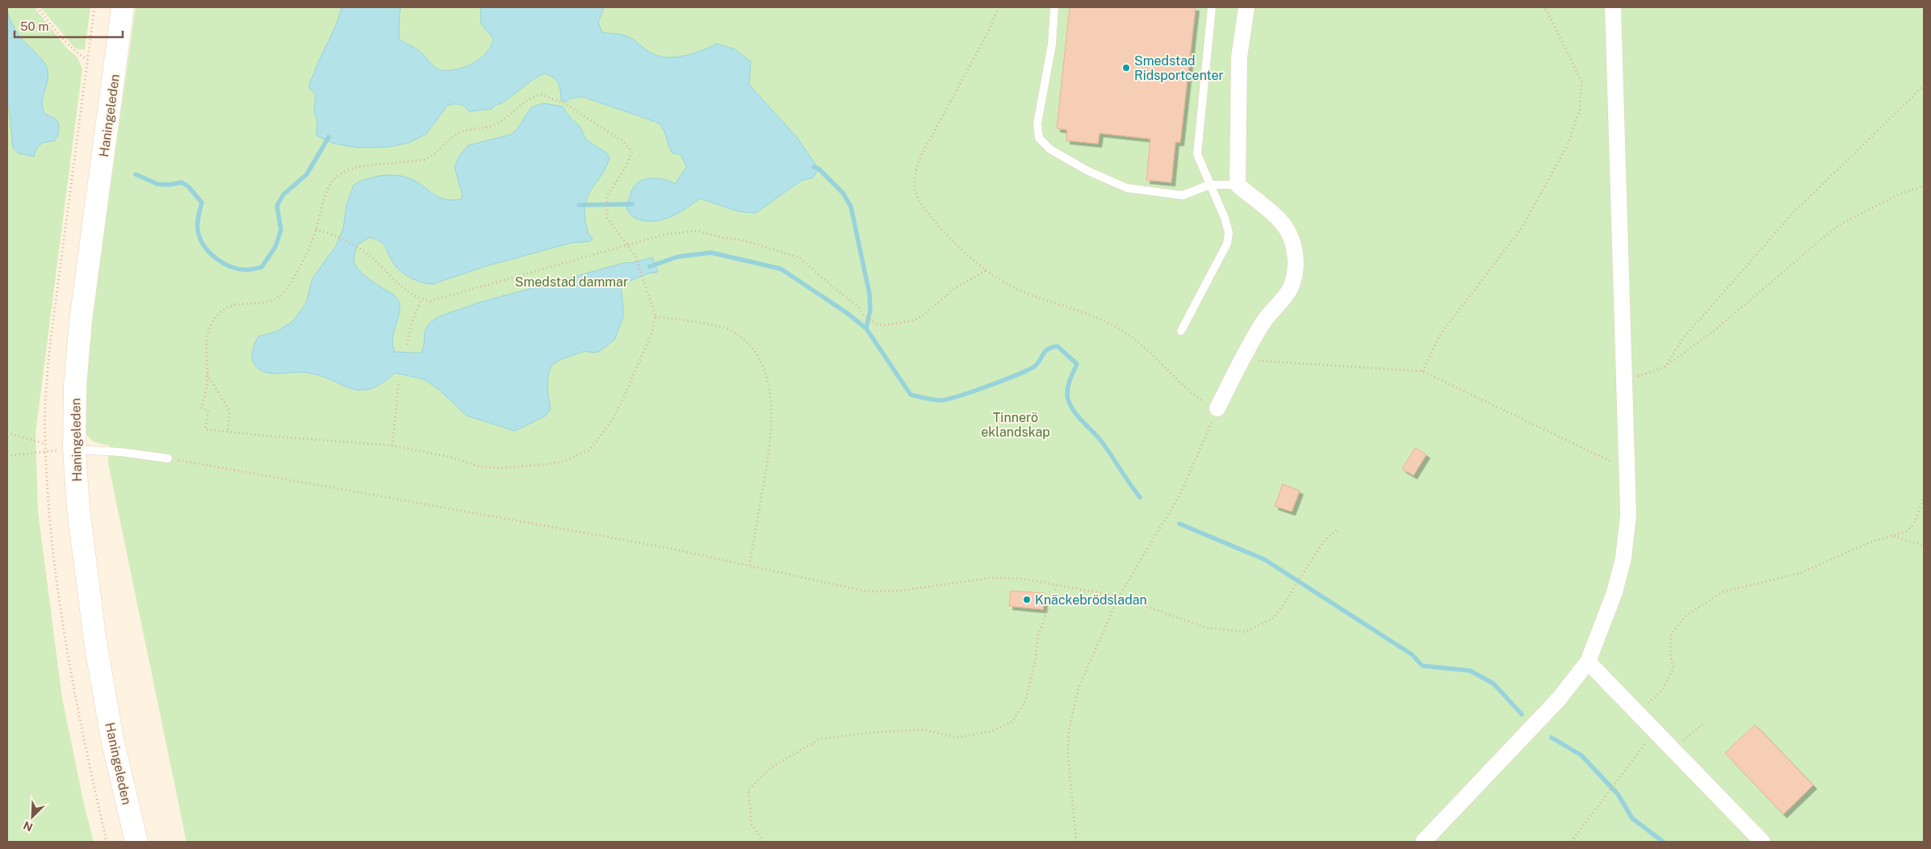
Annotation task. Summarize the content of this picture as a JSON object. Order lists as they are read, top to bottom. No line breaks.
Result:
{"streets":{"main road":["Haningeleden"]},"parks":["Smedstad dammar","Tinnerö eklandskap"],"places":["Smedstad Ridsportcenter","Knäckebrödsladan"],"scale_bar":"50 m","north":"bottom left"}
